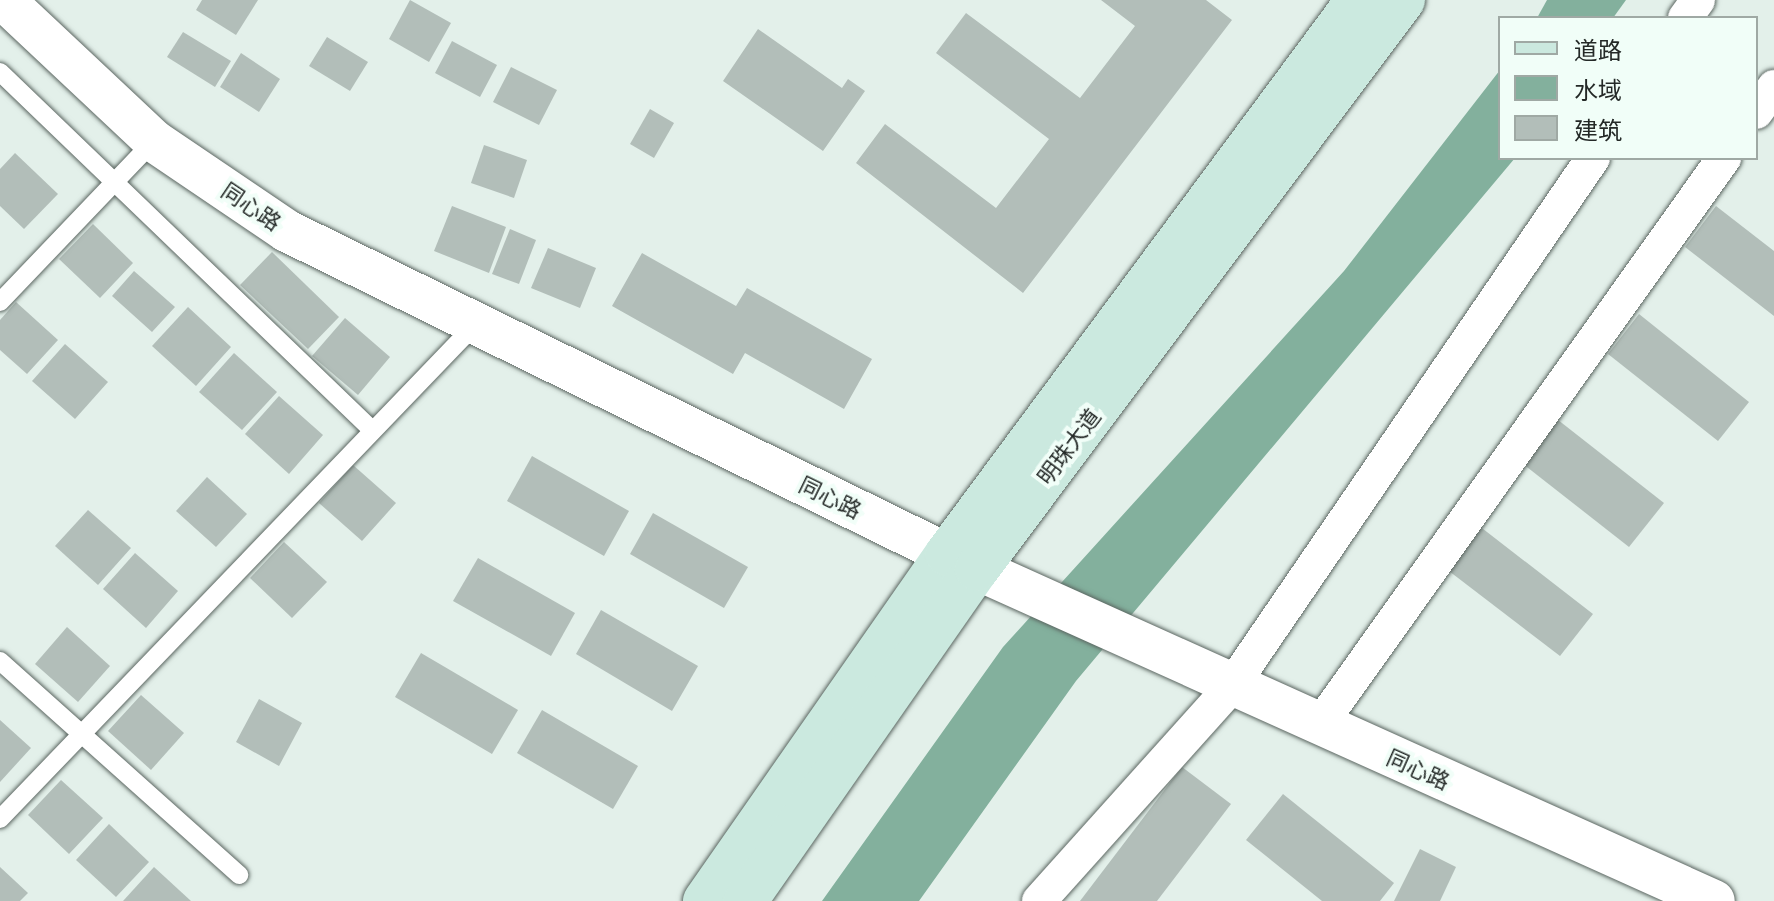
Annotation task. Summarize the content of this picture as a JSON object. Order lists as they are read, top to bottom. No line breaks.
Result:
{"streets":{"main road":["明珠大道"],"street":["同心路"]},"crossings":[["同心路","明珠大道"]],"legend":["道路","水域","建筑"]}
